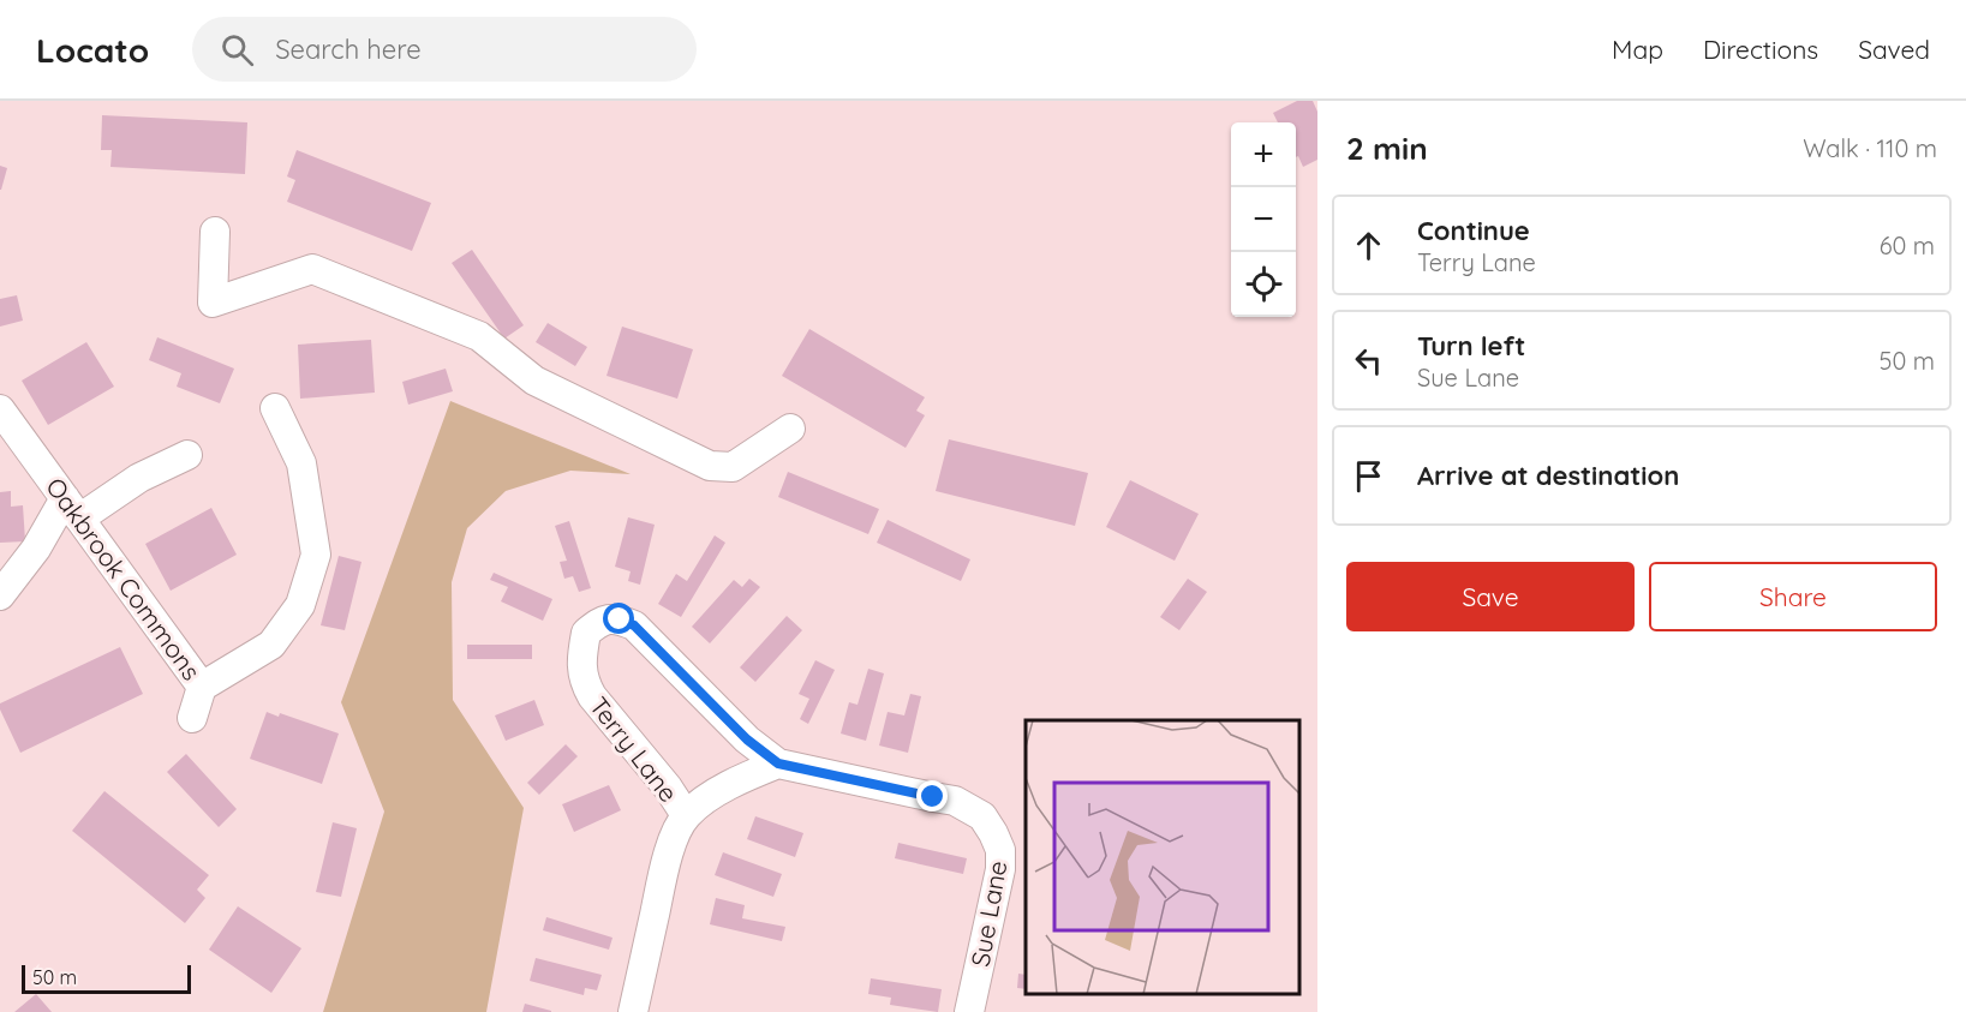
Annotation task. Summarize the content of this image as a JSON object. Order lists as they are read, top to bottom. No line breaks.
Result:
{"streets":{"street":["Oakbrook Commons","Terry Lane","Sue Lane"]},"crossings":[["Terry Lane","Sue Lane"]],"scale_bar":"50 m","page":{"header":"Locato","search":"Search here","nav":["Map","Directions","Saved"],"heading":["2 min","Walk · 110 m"],"map_buttons":["+","−"],"list":[["Continue","Terry Lane","60 m"],["Turn left","Sue Lane","50 m"],"Arrive at destination"],"buttons":["Save","Share"],"scale":"50 m"}}
